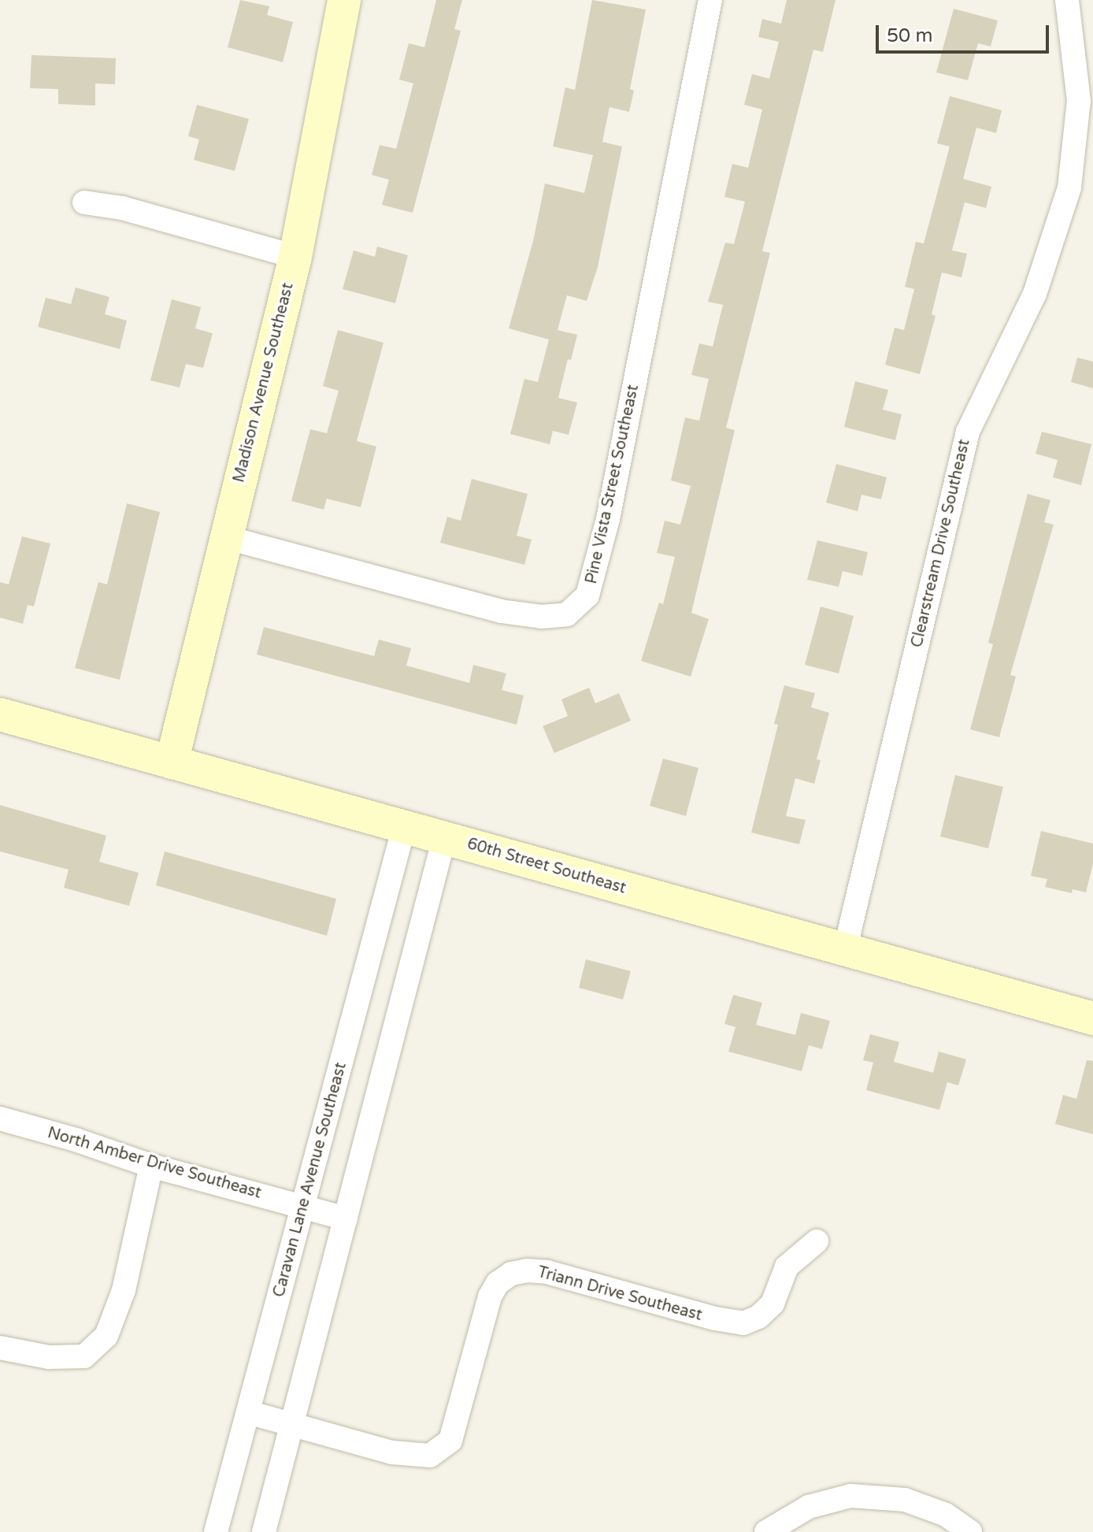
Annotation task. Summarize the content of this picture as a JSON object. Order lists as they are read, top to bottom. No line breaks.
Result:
{"streets":{"main road":["Madison Avenue Southeast","60th Street Southeast"],"street":["Pine Vista Street Southeast","Clearstream Drive Southeast","North Amber Drive Southeast","Caravan Lane Avenue Southeast","Triann Drive Southeast"]},"crossings":[["Madison Avenue Southeast","Pine Vista Street Southeast"],["Madison Avenue Southeast","60th Street Southeast"],["Clearstream Drive Southeast","60th Street Southeast"],["60th Street Southeast","Caravan Lane Avenue Southeast"],["North Amber Drive Southeast","Caravan Lane Avenue Southeast"],["Caravan Lane Avenue Southeast","Triann Drive Southeast"]],"scale_bar":"50 m"}
